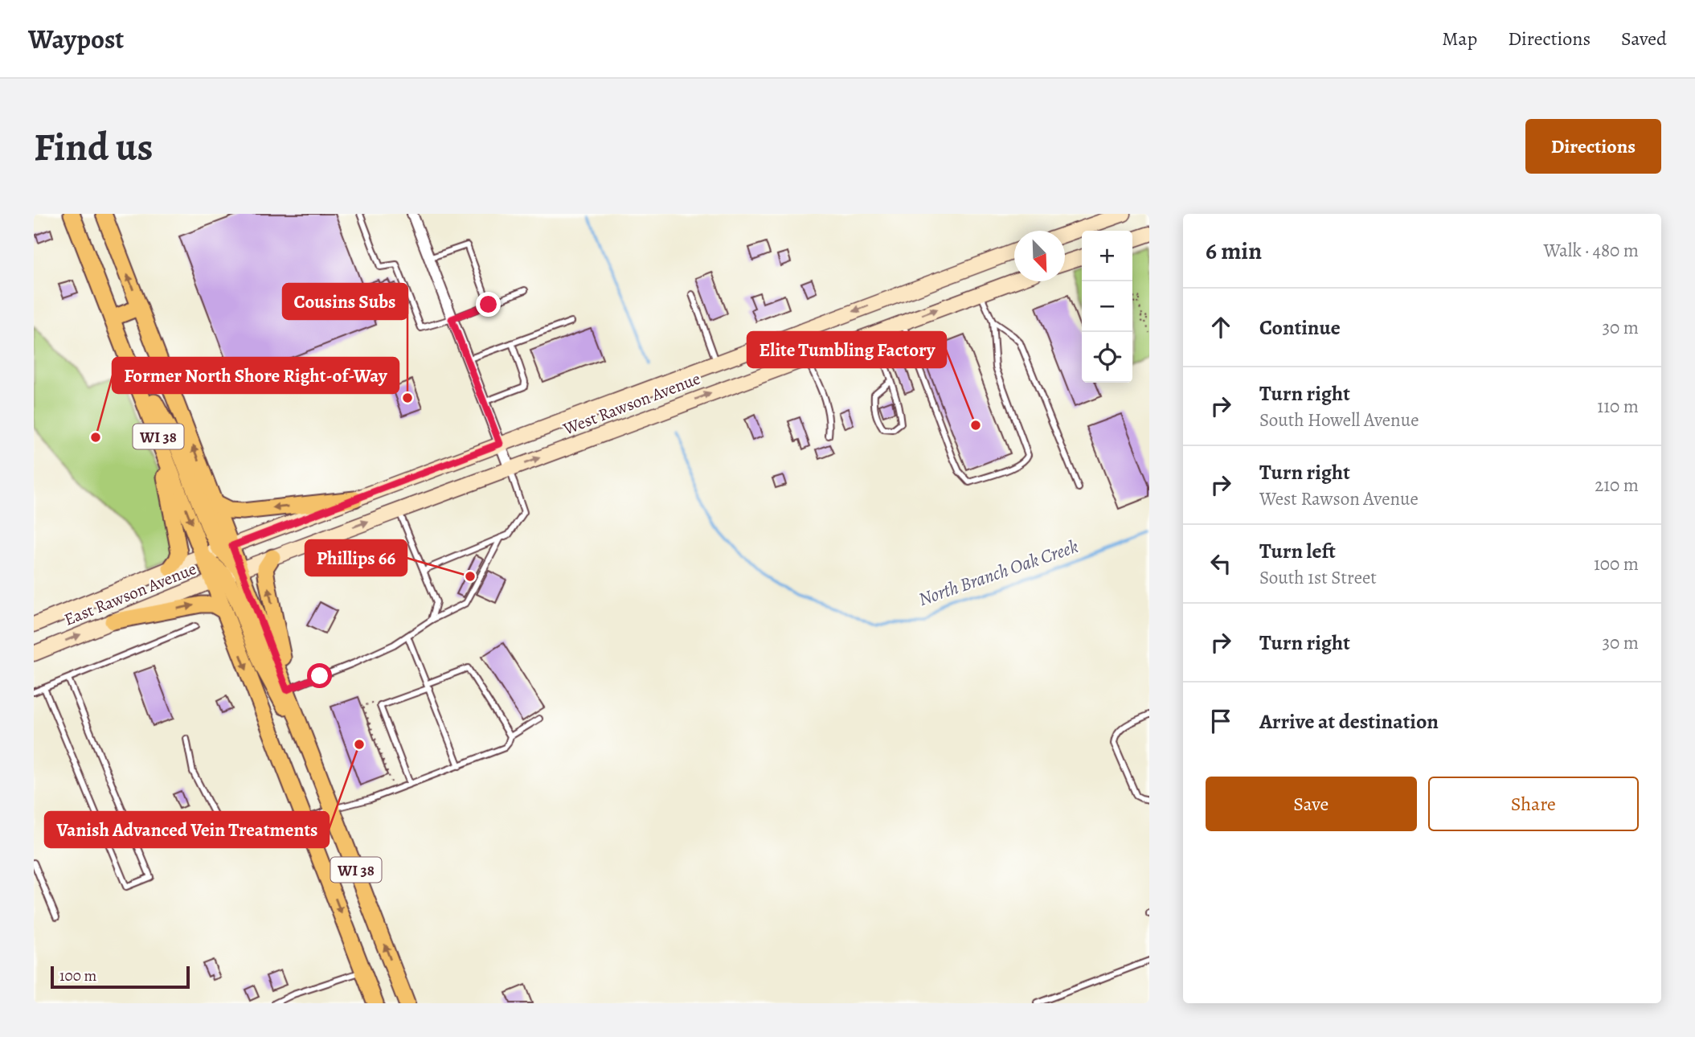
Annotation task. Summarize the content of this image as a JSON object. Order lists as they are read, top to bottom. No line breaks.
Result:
{"streets":{"main road":["West Rawson Avenue","WI 38","East Rawson Avenue"]},"crossings":[["West Rawson Avenue","WI 38"],["West Rawson Avenue","East Rawson Avenue"],["WI 38","East Rawson Avenue"]],"water":["North Branch Oak Creek"],"places":["Cousins Subs","Elite Tumbling Factory","Former North Shore Right-of-Way","Phillips 66","Vanish Advanced Vein Treatments"],"scale_bar":"100 m","north":"bottom right","page":{"header":"Waypost","nav":["Map","Directions","Saved"],"buttons":["Directions",["Save","Share"]],"title":"Find us","heading":["6 min","Walk · 480 m"],"map_buttons":["+","−"],"list":[["Continue","30 m"],["Turn right","South Howell Avenue","110 m"],["Turn right","West Rawson Avenue","210 m"],["Turn left","South 1st Street","100 m"],["Turn right","30 m"],"Arrive at destination"],"scale":"100 m"}}
